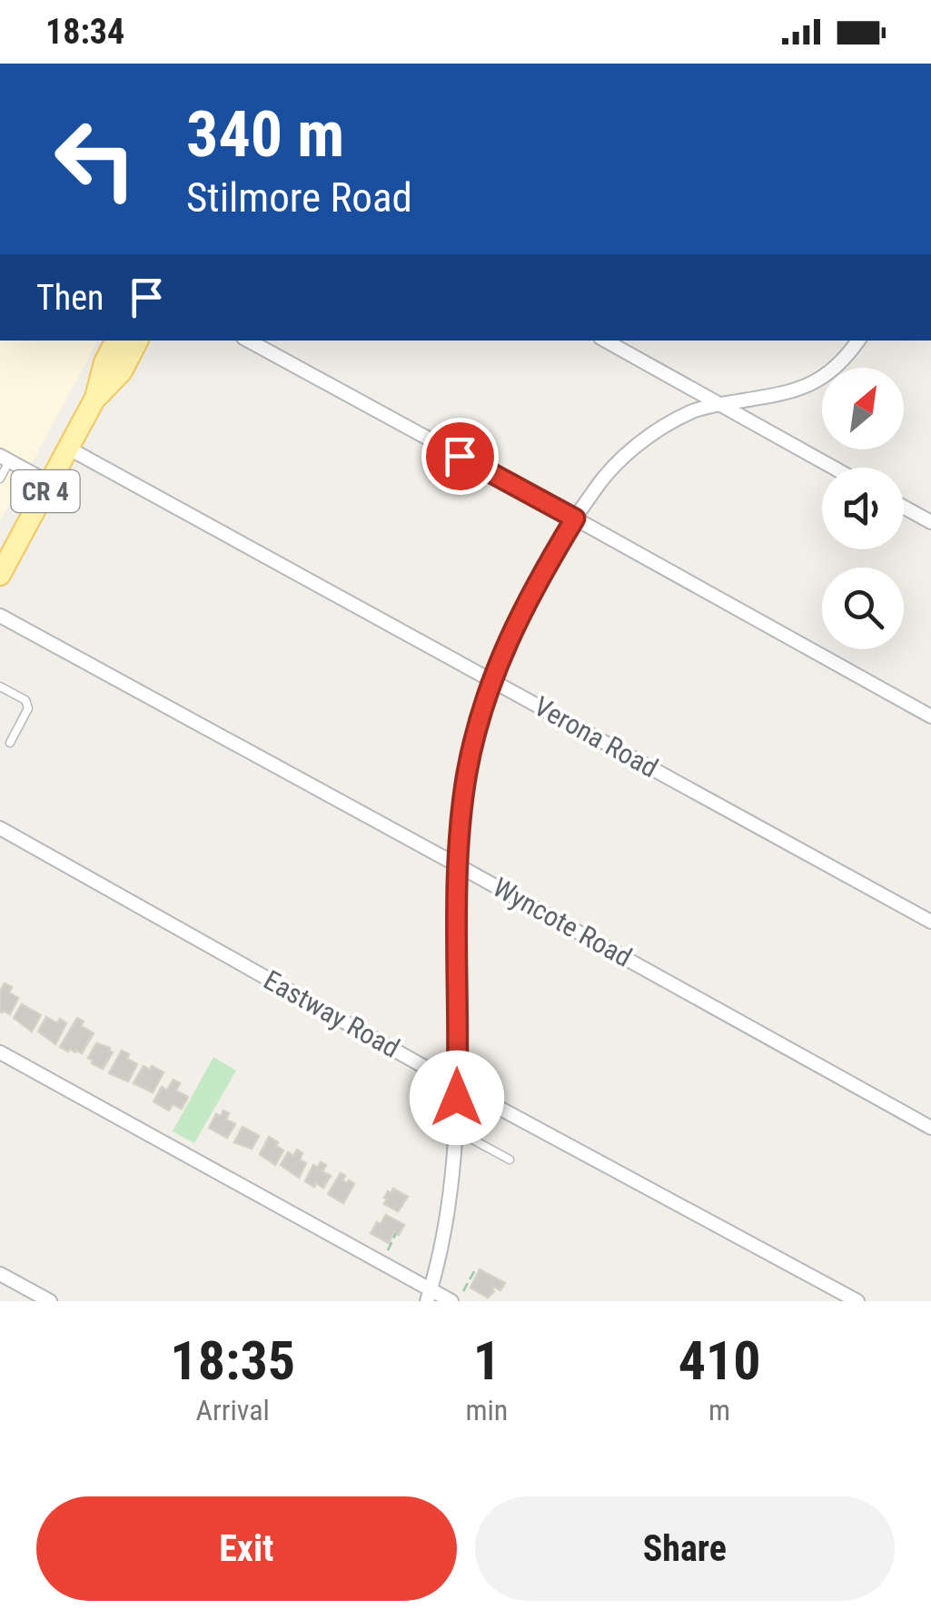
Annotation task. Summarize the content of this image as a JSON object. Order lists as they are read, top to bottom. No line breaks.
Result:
{"streets":{"main road":["CR 4"],"street":["Verona Road","Wyncote Road","Eastway Road"]},"crossings":[["CR 4","Verona Road"]],"north":"top right","page":{"status":"18:34","turn":["340 m","Stilmore Road"],"then":"Then","eta":["18:35","Arrival","1","min","410","m"],"buttons":["Exit","Share"]}}
